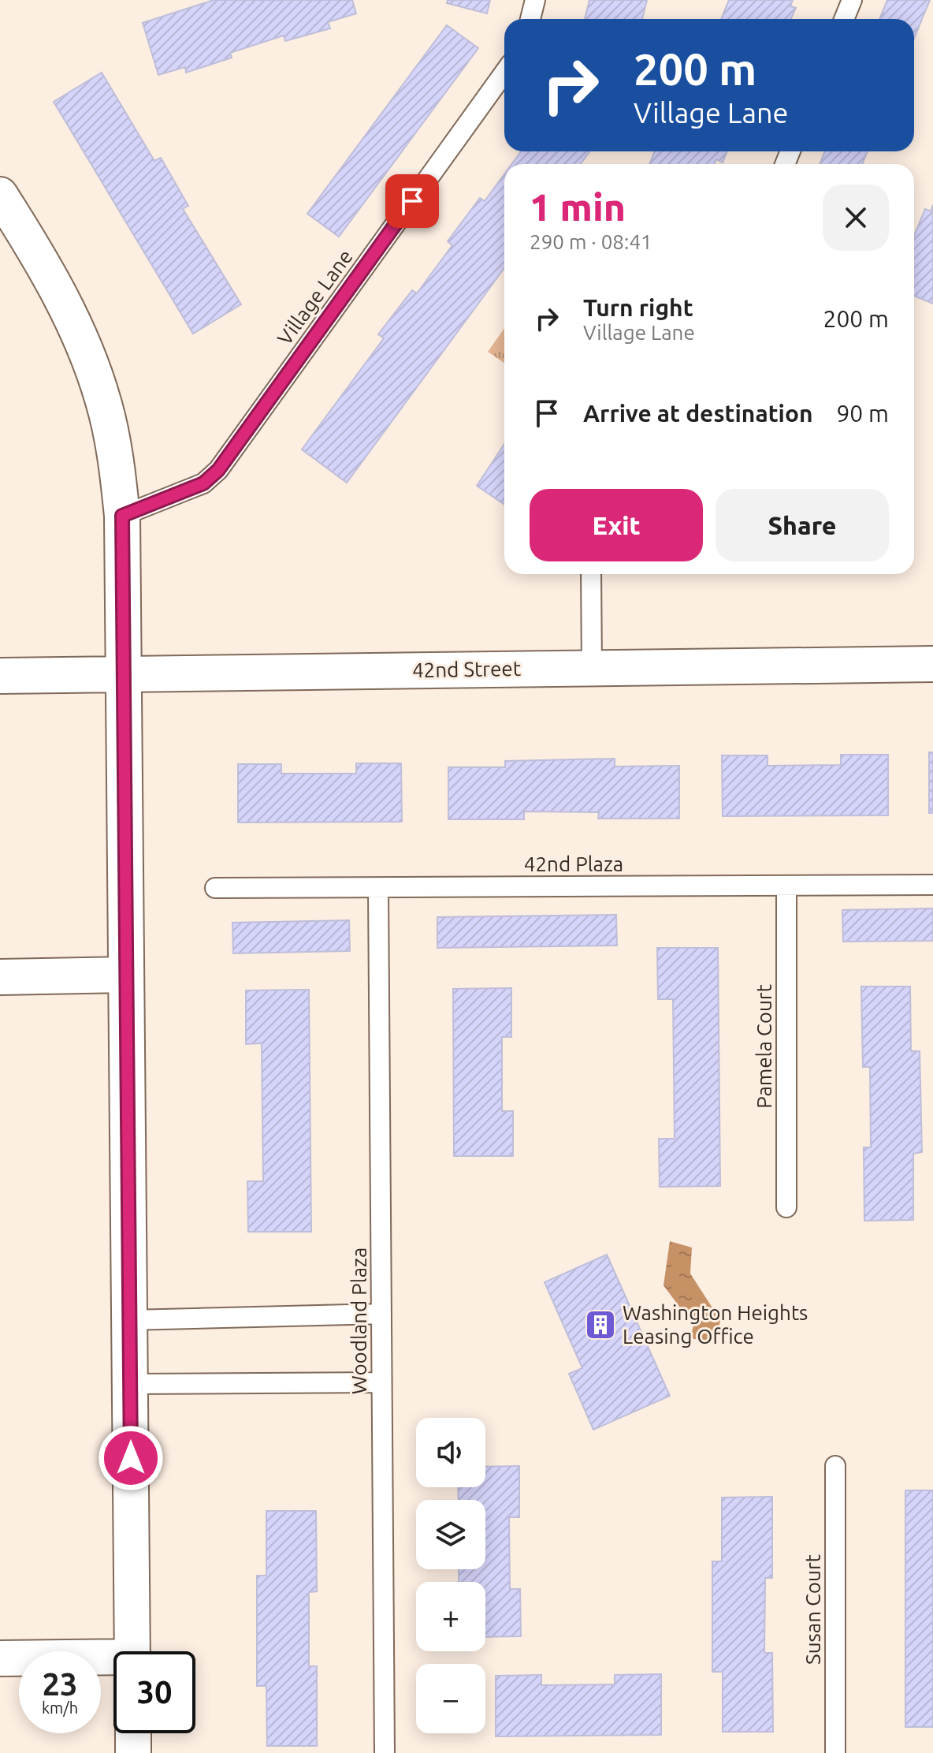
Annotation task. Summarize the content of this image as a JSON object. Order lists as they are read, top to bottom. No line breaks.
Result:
{"streets":{"street":["42nd Street"],"lane":["Village Lane","42nd Plaza","Pamela Court","Woodland Plaza","Susan Court"]},"crossings":[["42nd Plaza","Pamela Court"],["42nd Plaza","Woodland Plaza"]],"places":{"building":["Washington Heights Leasing Office"]},"page":{"turn":["200 m","Village Lane"],"heading":["1 min","290 m · 08:41"],"list":[{"name":"Turn right","note":"Village Lane","value":"200 m"},{"name":"Arrive at destination","value":"90 m"}],"buttons":["Exit","Share"],"map_buttons":["+","−"],"speed":"23 km/h","limit":"30"}}
